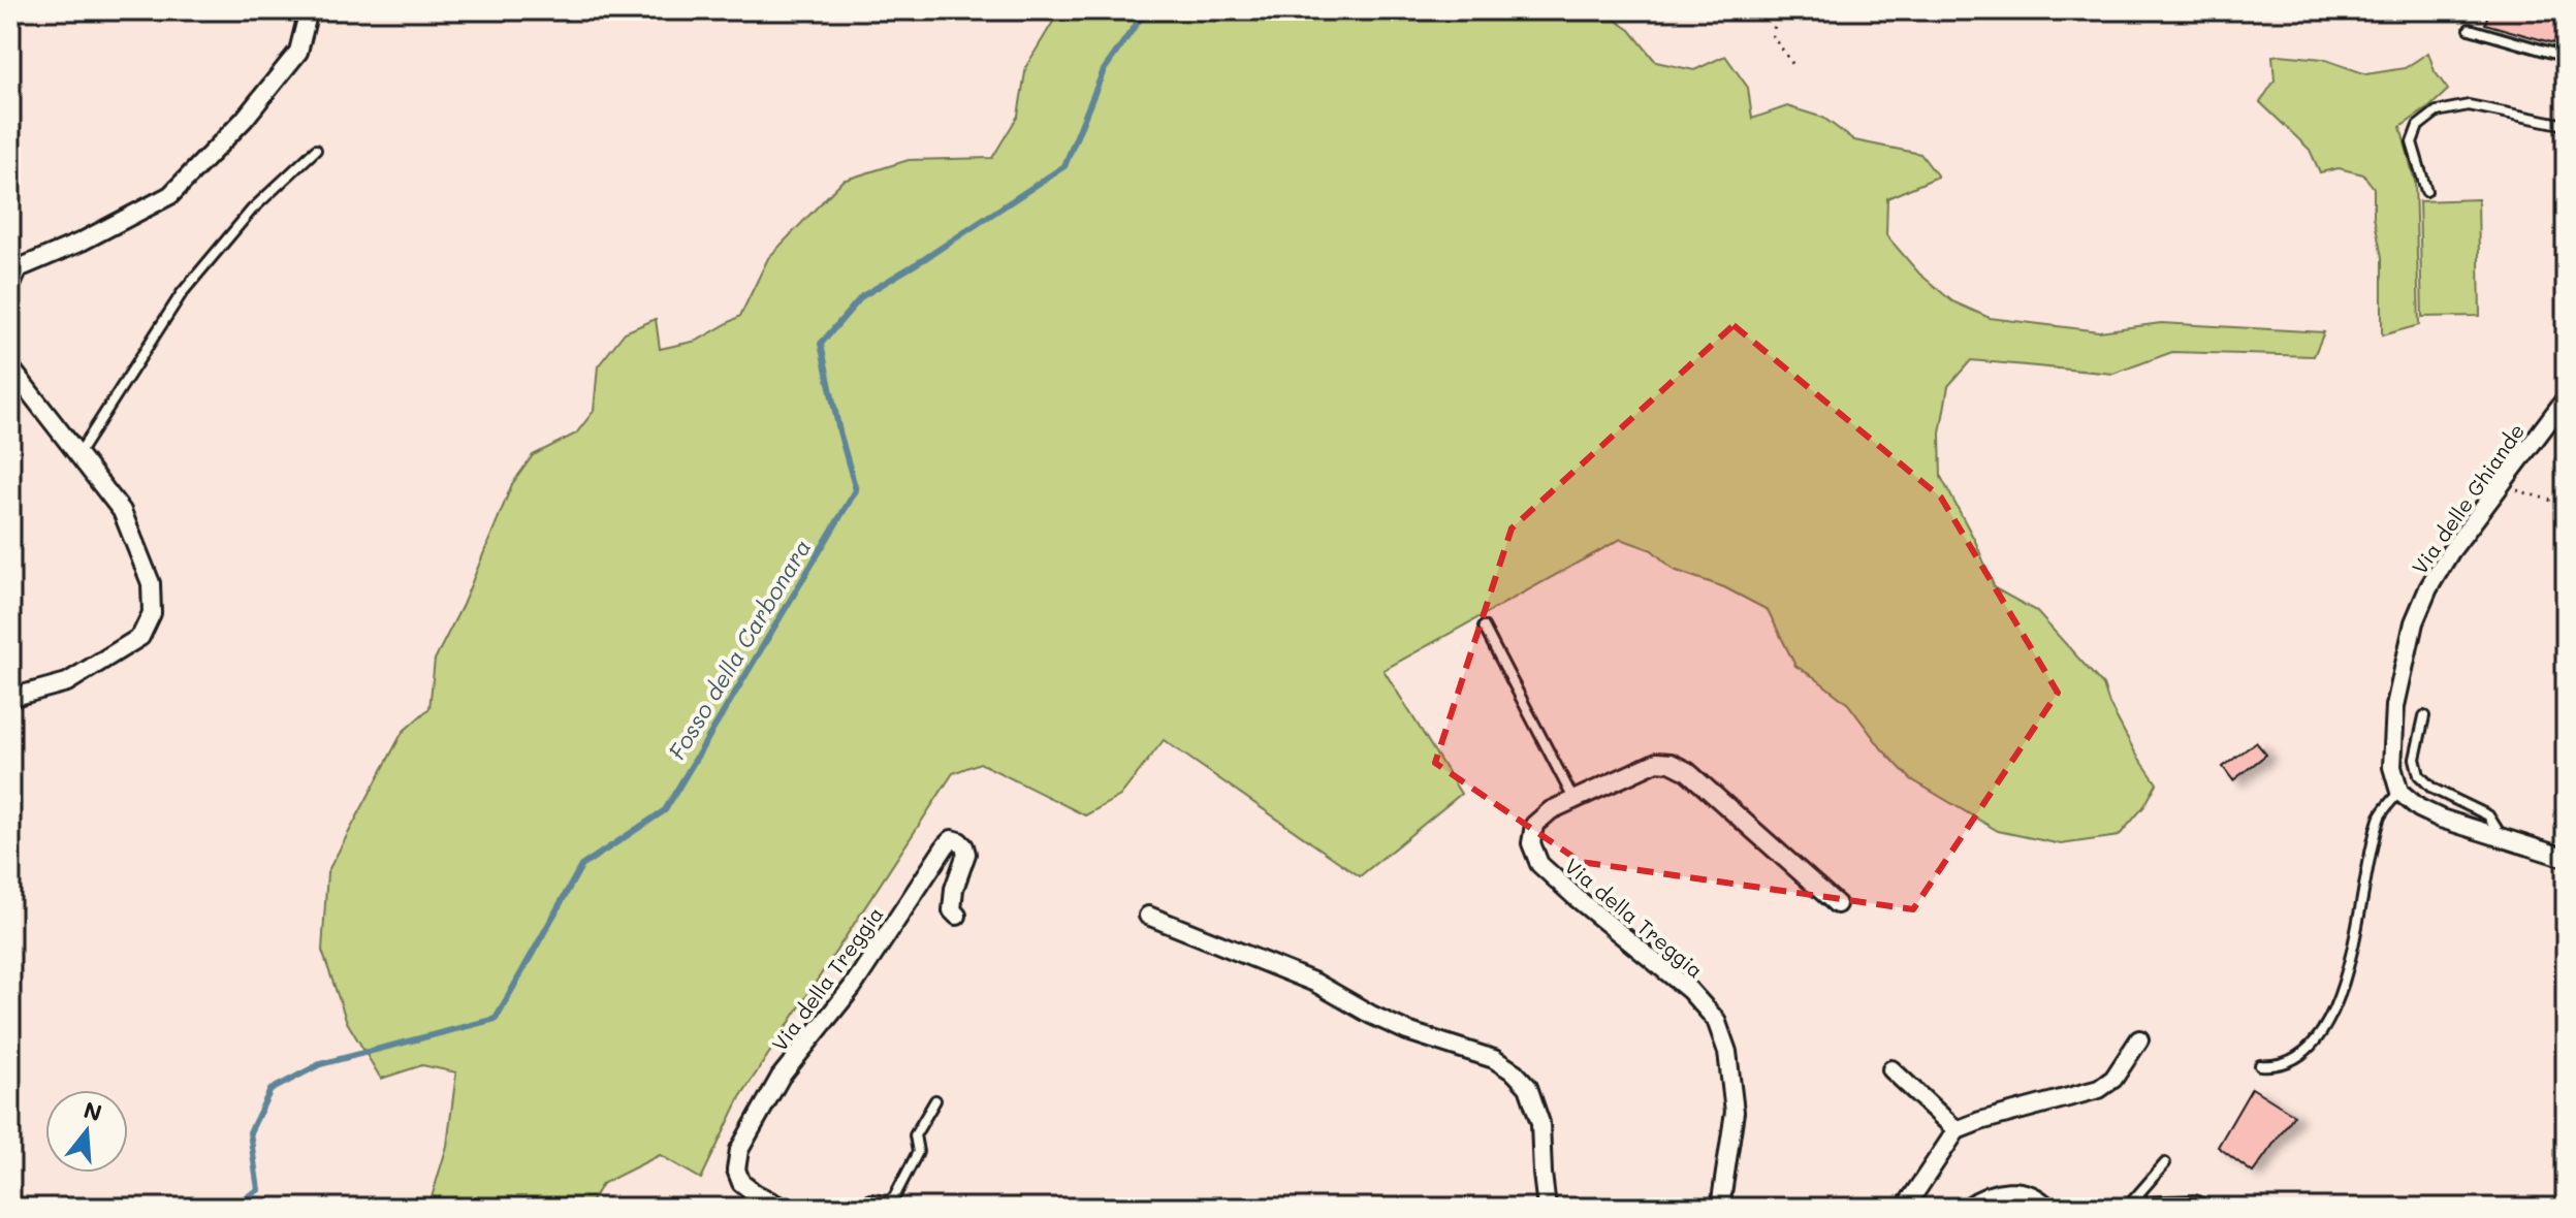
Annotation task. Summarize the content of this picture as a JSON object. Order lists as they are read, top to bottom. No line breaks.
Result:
{"streets":{"street":["Via delle Ghiande","Via della Treggia"]},"water":["Fosso della Carbonara"],"north":"top"}
